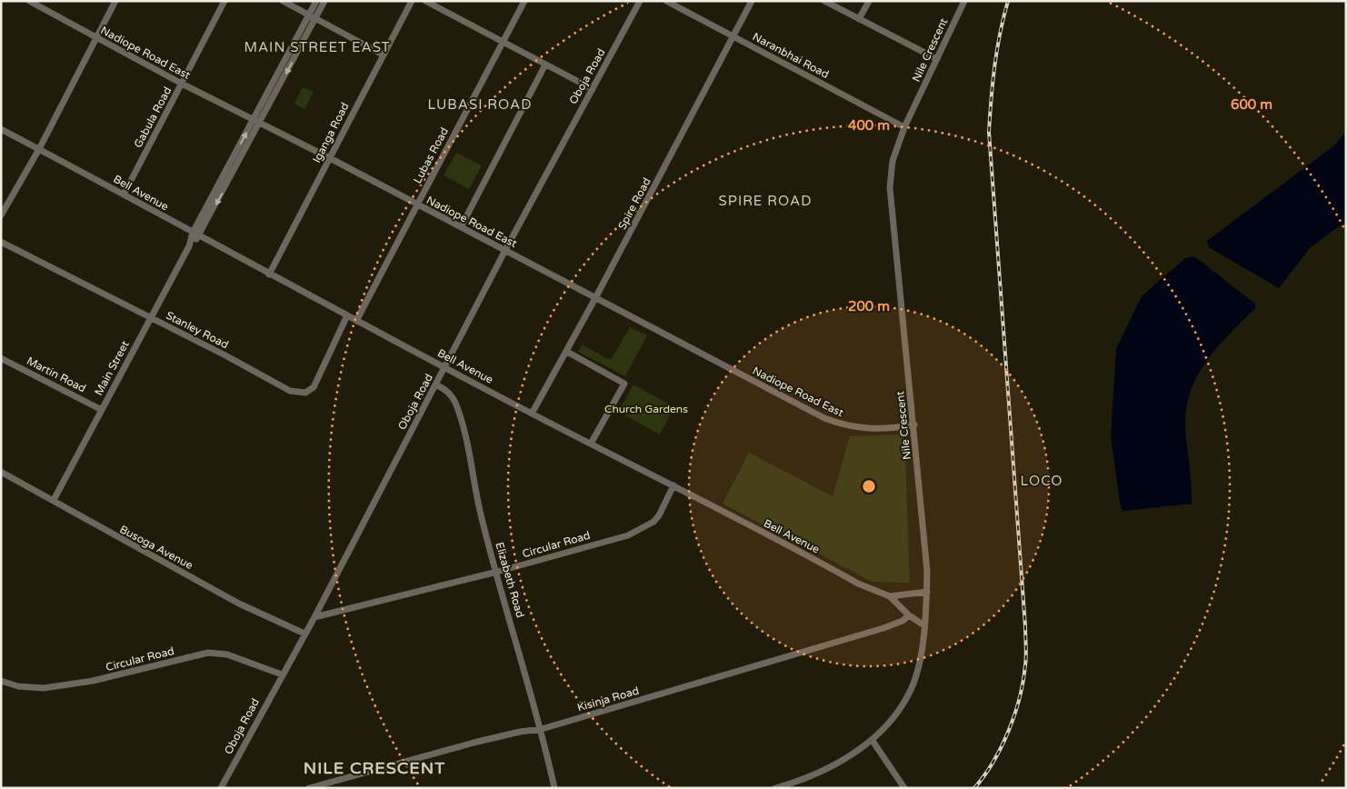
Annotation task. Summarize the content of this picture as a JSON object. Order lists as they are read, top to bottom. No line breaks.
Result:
{"streets":{"street":["Nile Crescent","Nadiope Road East","Naranbhai Road","Oboja Road","Gabula Road","Iganga Road","Lubas Road","Bell Avenue","Spire Road","Stanley Road","Main Street","Martin Road","Circular Road","Busoga Avenue","Elizabeth Road","Kisinja Road"]},"crossings":[["Nile Crescent","Nadiope Road East"],["Nile Crescent","Naranbhai Road"],["Nile Crescent","Bell Avenue"],["Nadiope Road East","Oboja Road"],["Nadiope Road East","Gabula Road"],["Nadiope Road East","Iganga Road"],["Nadiope Road East","Lubas Road"],["Nadiope Road East","Spire Road"],["Nadiope Road East","Main Street"],["Naranbhai Road","Spire Road"],["Oboja Road","Bell Avenue"],["Oboja Road","Circular Road"],["Oboja Road","Busoga Avenue"],["Oboja Road","Elizabeth Road"],["Gabula Road","Bell Avenue"],["Iganga Road","Bell Avenue"],["Lubas Road","Bell Avenue"],["Bell Avenue","Spire Road"],["Bell Avenue","Stanley Road"],["Bell Avenue","Main Street"],["Bell Avenue","Circular Road"],["Stanley Road","Main Street"],["Main Street","Martin Road"],["Main Street","Busoga Avenue"],["Circular Road","Elizabeth Road"],["Elizabeth Road","Kisinja Road"]],"districts":["MAIN STREET EAST","LUBASI ROAD","SPIRE ROAD","LOCO","NILE CRESCENT"],"parks":["Church Gardens"],"rings":["600 m","400 m","200 m"]}
